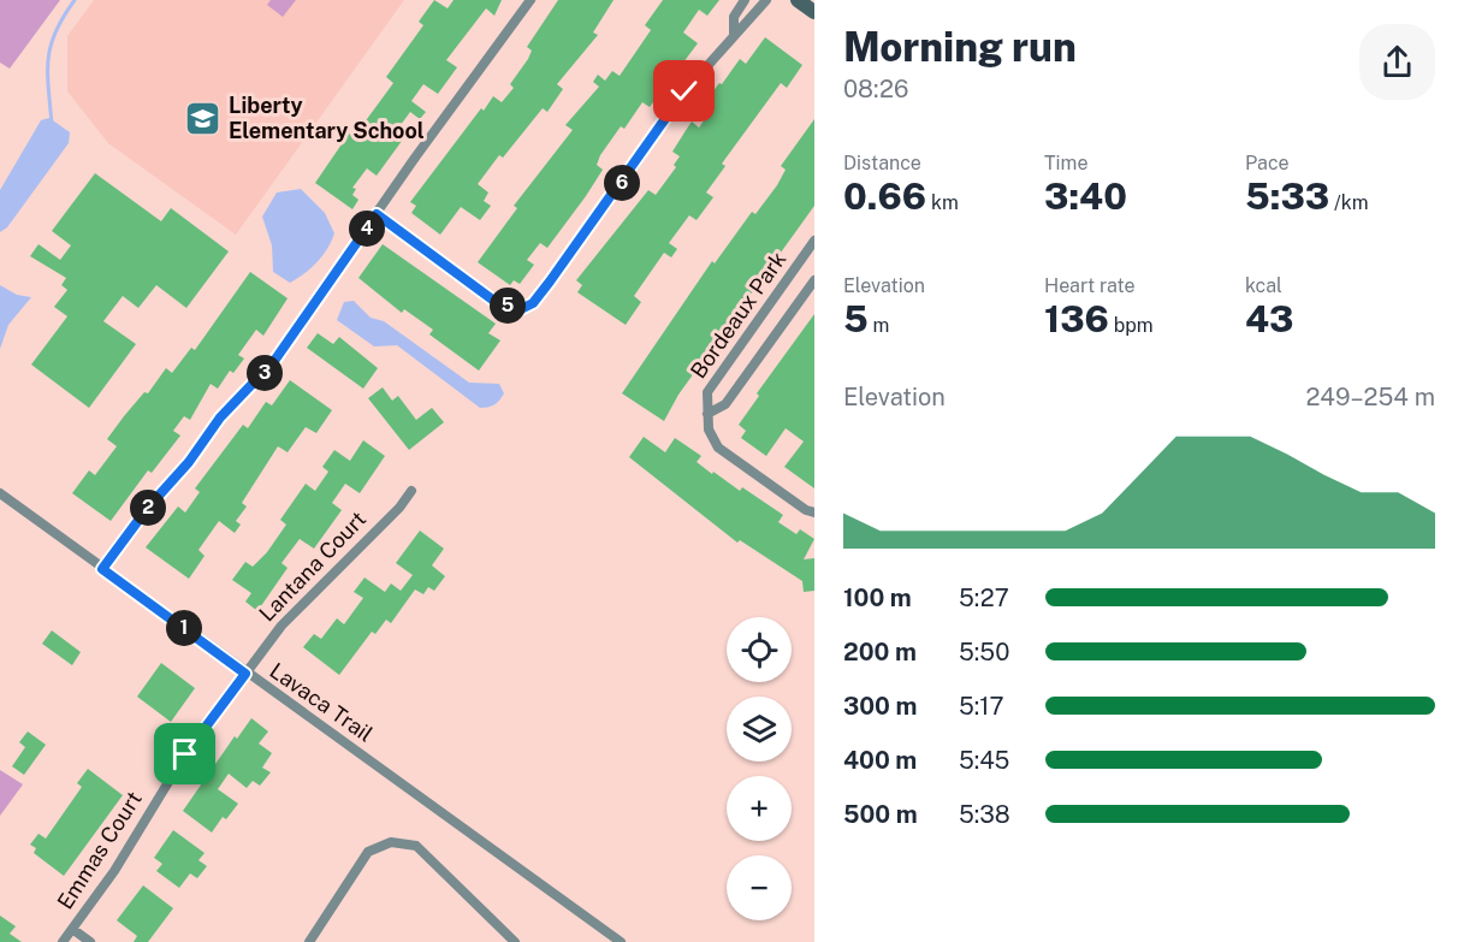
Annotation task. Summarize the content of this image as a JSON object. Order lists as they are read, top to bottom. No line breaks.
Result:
{"streets":{"street":["Bordeaux Park","Lantana Court","Lavaca Trail","Emmas Court"]},"crossings":[["Lantana Court","Lavaca Trail"],["Lantana Court","Emmas Court"],["Lavaca Trail","Emmas Court"]],"places":{"school or university":["Liberty Elementary School"]},"page":{"heading":["Morning run","08:26"],"stats":[["Distance","0.66 km"],["Time","3:40"],["Pace","5:33 /km"],["Elevation","5 m"],["Heart rate","136 bpm"],["kcal","43"]],"pins":["6","4","5","3","2","1"],"chart":["Elevation","249–254 m"],"list":[{"name":"100 m","note":"5:27"},{"name":"200 m","note":"5:50"},{"name":"300 m","note":"5:17"},{"name":"400 m","note":"5:45"},{"name":"500 m","note":"5:38"}],"map_buttons":["+","−"]}}
